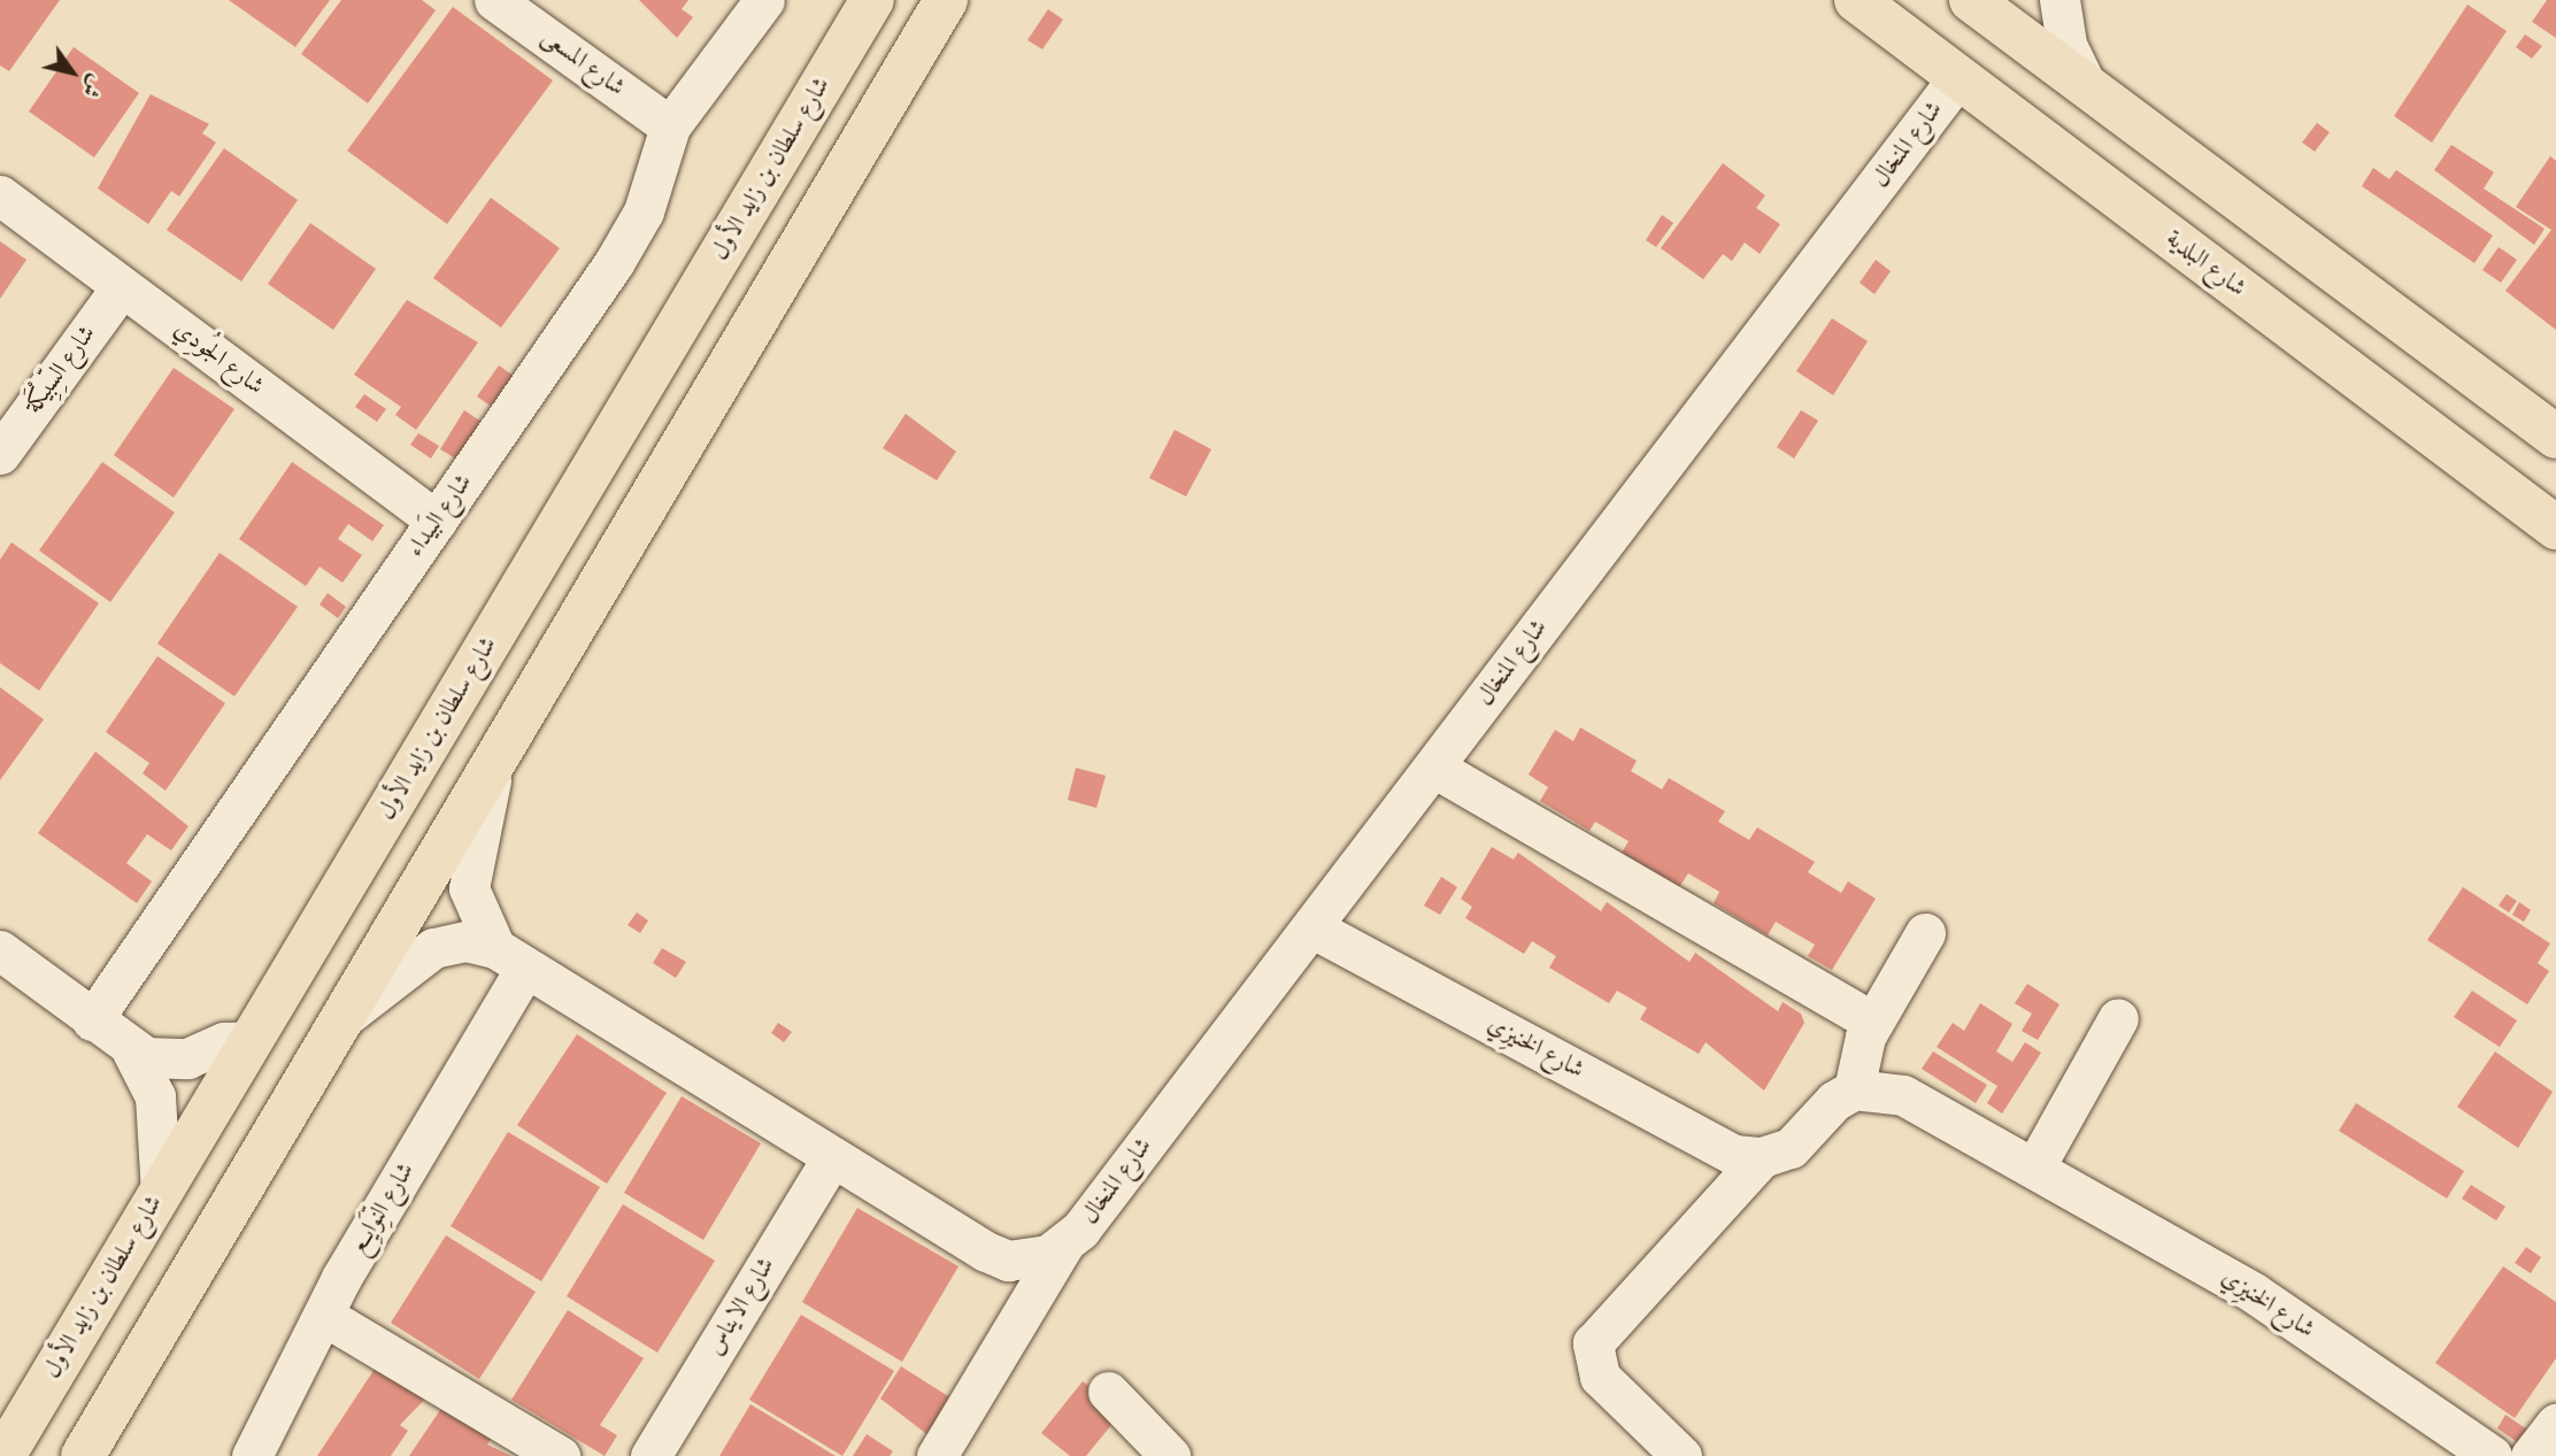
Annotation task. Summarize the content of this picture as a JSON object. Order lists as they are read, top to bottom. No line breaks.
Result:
{"streets":{"main road":["شارع سلطان بن زايد الأول","شارع البلدية"],"street":["شارع المسعى","شارع المنخال","شارع الجُودِي","شارع السِّبِيْكَة","شارع البَيداء","شارع الخنيزِي","شارع النِّوَايِع","شارع الايناس"]},"crossings":[["شارع المسعى","شارع البَيداء"],["شارع المنخال","شارع البلدية"],["شارع المنخال","شارع الخنيزِي"],["شارع المنخال","شارع النِّوَايِع"],["شارع المنخال","شارع الايناس"],["شارع الجُودِي","شارع السِّبِيْكَة"],["شارع الجُودِي","شارع البَيداء"]],"north":"bottom right"}
